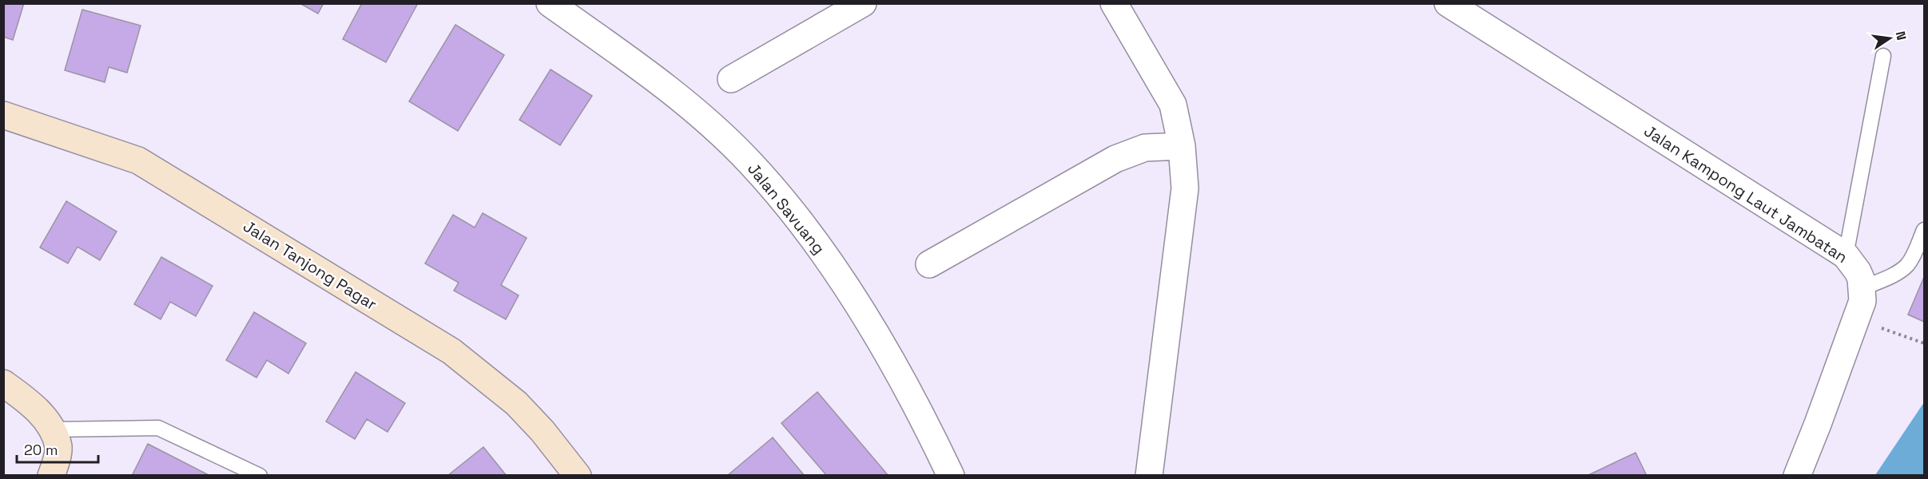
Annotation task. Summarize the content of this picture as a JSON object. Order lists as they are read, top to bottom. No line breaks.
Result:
{"streets":{"main road":["Jalan Tanjong Pagar"],"street":["Jalan Kampong Laut Jambatan","Jalan Savuang"]},"scale_bar":"20 m","north":"right"}
